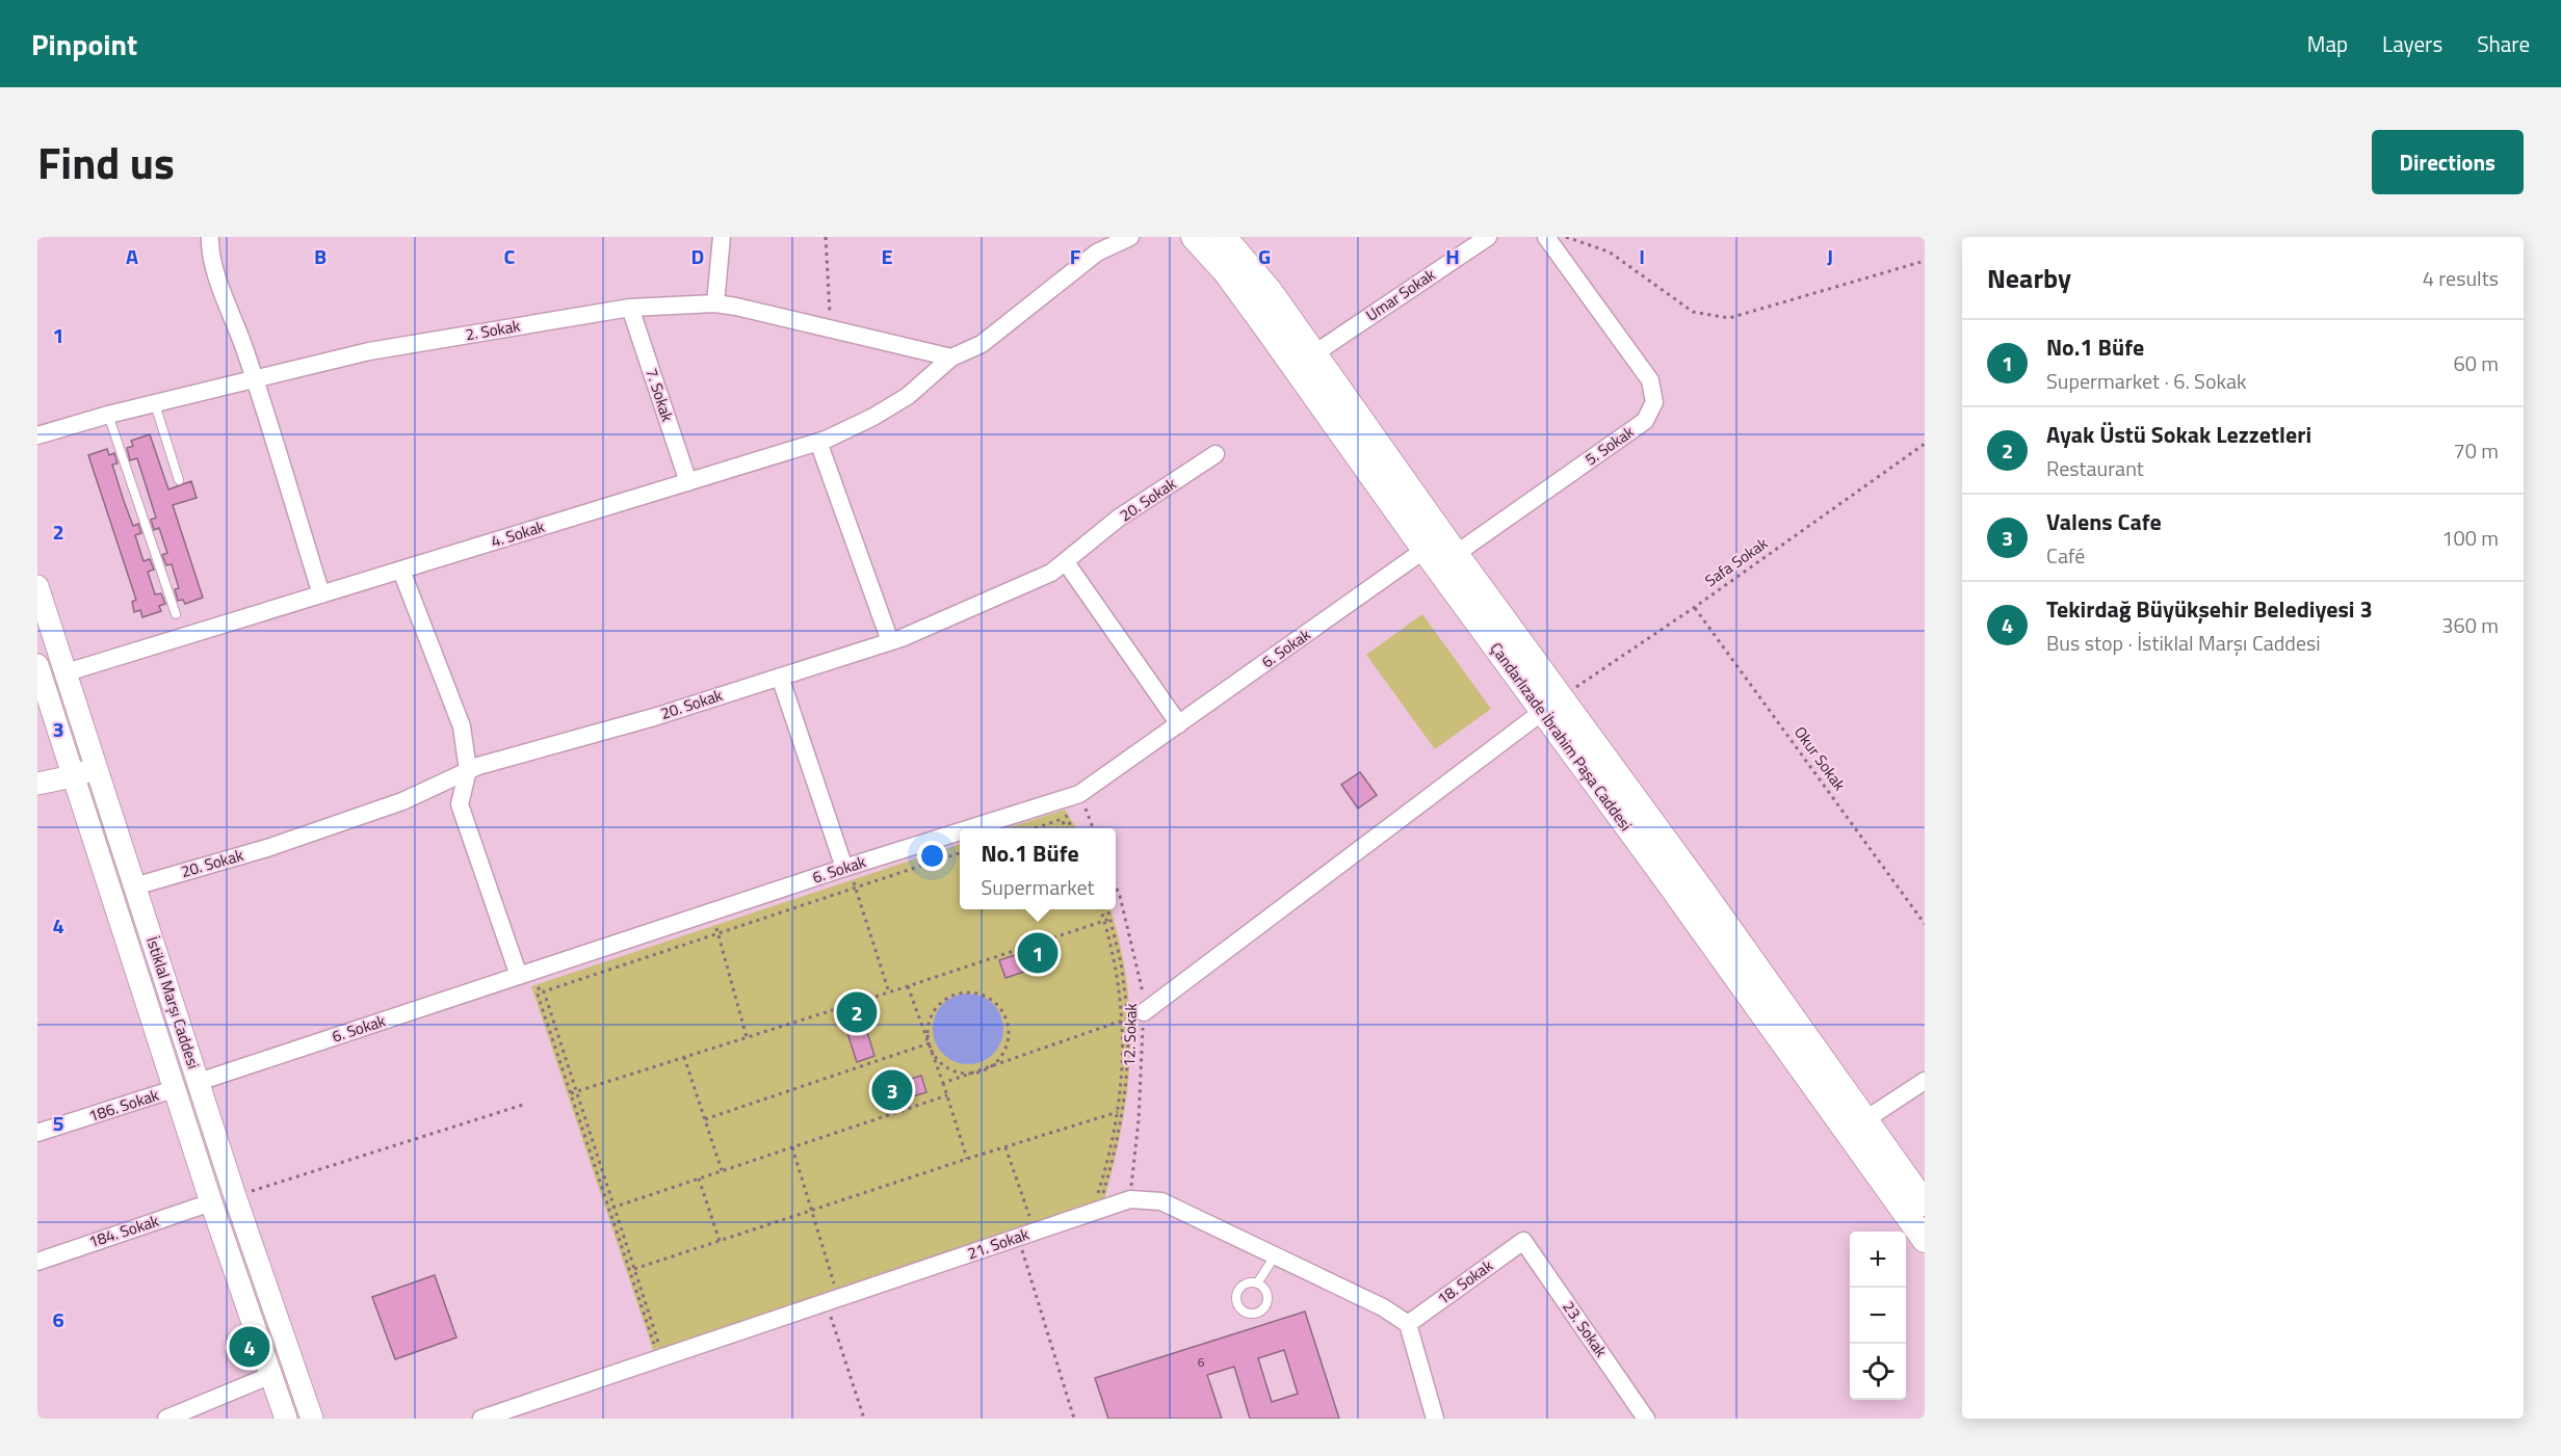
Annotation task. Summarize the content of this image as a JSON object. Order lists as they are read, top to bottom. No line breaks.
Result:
{"streets":{"main road":["Çandarlızade İbrahim Paşa Caddesi"],"street":["Umar Sokak","2. Sokak","7. Sokak","5. Sokak","20. Sokak","4. Sokak","6. Sokak","İstiklal Marşı Caddesi","186. Sokak","184. Sokak","21. Sokak","18. Sokak","23. Sokak"],"path":["Safa Sokak","Okur Sokak","12. Sokak"]},"crossings":[["Umar Sokak","Çandarlızade İbrahim Paşa Caddesi"],["2. Sokak","7. Sokak"],["2. Sokak","4. Sokak"],["7. Sokak","4. Sokak"],["5. Sokak","Çandarlızade İbrahim Paşa Caddesi"],["20. Sokak","İstiklal Marşı Caddesi"],["4. Sokak","İstiklal Marşı Caddesi"],["Safa Sokak","Çandarlızade İbrahim Paşa Caddesi"],["Safa Sokak","Okur Sokak"],["6. Sokak","Çandarlızade İbrahim Paşa Caddesi"],["6. Sokak","İstiklal Marşı Caddesi"],["İstiklal Marşı Caddesi","186. Sokak"],["İstiklal Marşı Caddesi","184. Sokak"],["12. Sokak","21. Sokak"],["21. Sokak","18. Sokak"],["18. Sokak","23. Sokak"]],"house_numbers":["6"],"page":{"header":"Pinpoint","nav":["Map","Layers","Share"],"title":"Find us","buttons":"Directions","heading":["Nearby","4 results"],"list":[{"mark":"1","name":"No.1 Büfe","note":"Supermarket · 6. Sokak","value":"60 m"},{"mark":"2","name":"Ayak Üstü Sokak Lezzetleri","note":"Restaurant","value":"70 m"},{"mark":"3","name":"Valens Cafe","note":"Café","value":"100 m"},{"mark":"4","name":"Tekirdağ Büyükşehir Belediyesi 3","note":"Bus stop · İstiklal Marşı Caddesi","value":"360 m"}],"popup":["No.1 Büfe","Supermarket"],"pins":["1","2","3","4"],"map_buttons":["+","−"]},"grid":{"columns":["A","B","C","D","E","F","G","H","I","J"],"rows":["1","2","3","4","5","6"]}}
